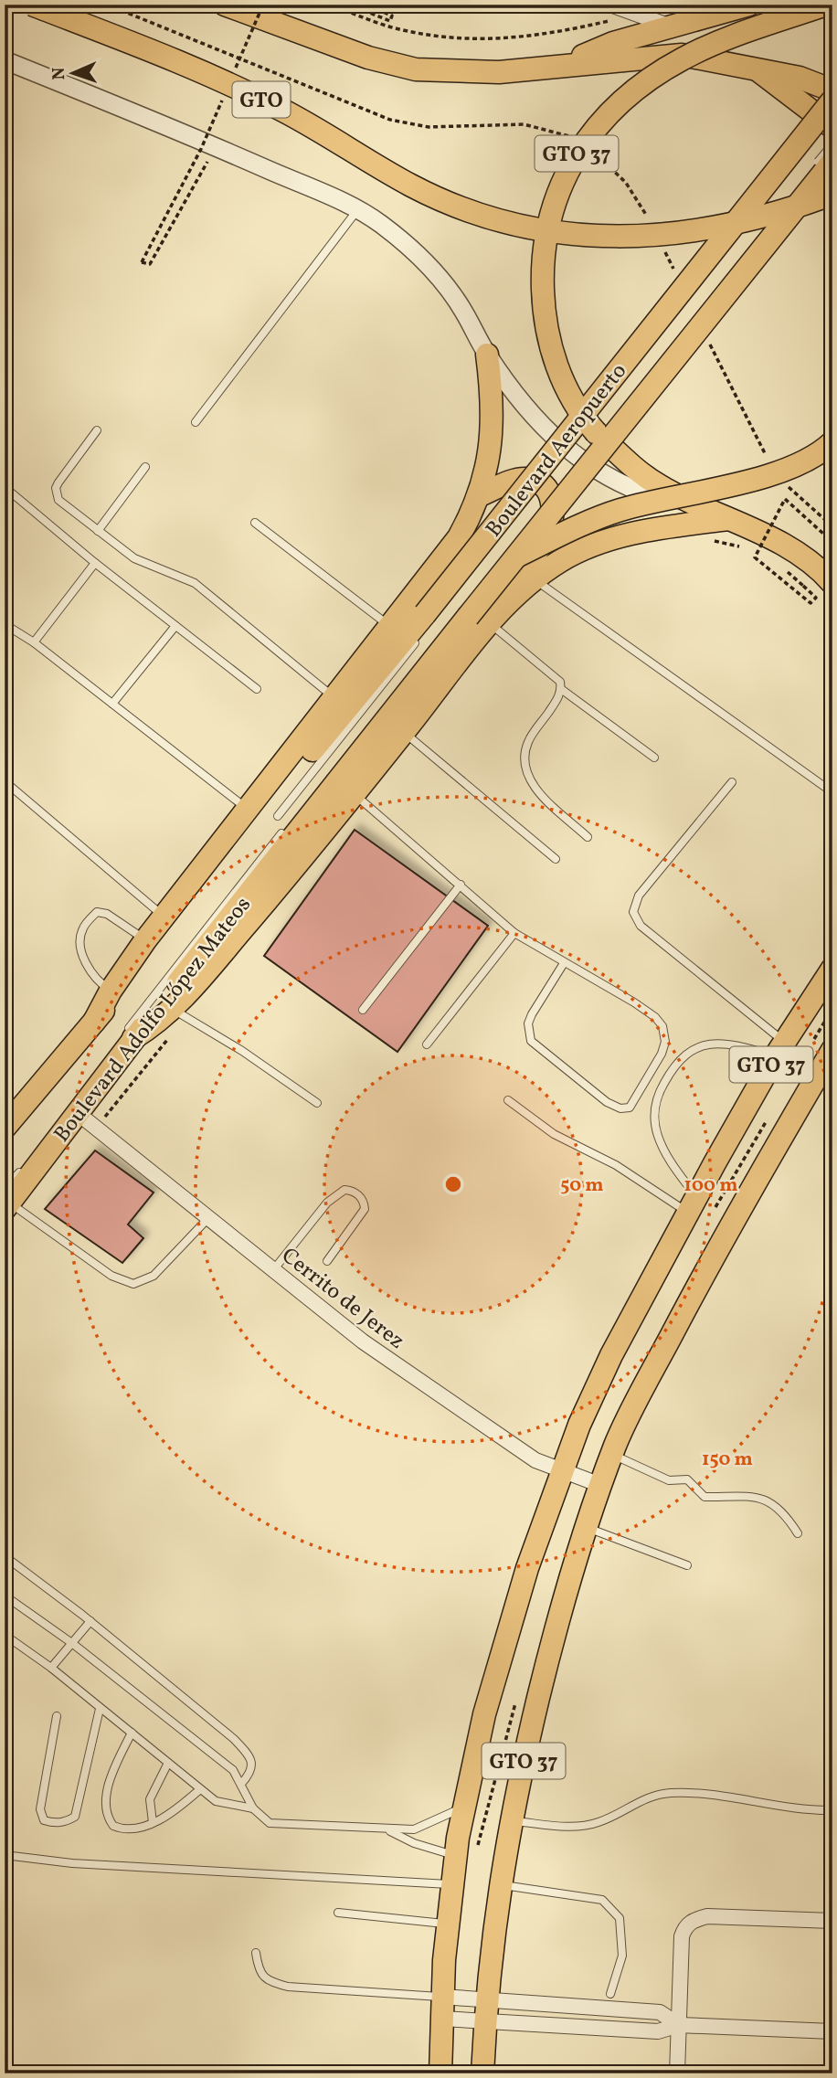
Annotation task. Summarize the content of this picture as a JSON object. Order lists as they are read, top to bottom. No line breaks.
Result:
{"streets":{"main road":["GTO","GTO 37","Boulevard Aeropuerto","Boulevard Adolfo López Mateos"],"street":["Cerrito de Jerez"]},"crossings":[["GTO 37","Cerrito de Jerez"],["Boulevard Aeropuerto","Boulevard Adolfo López Mateos"],["Boulevard Adolfo López Mateos","Cerrito de Jerez"]],"north":"left","rings":["50 m","100 m","150 m"]}
